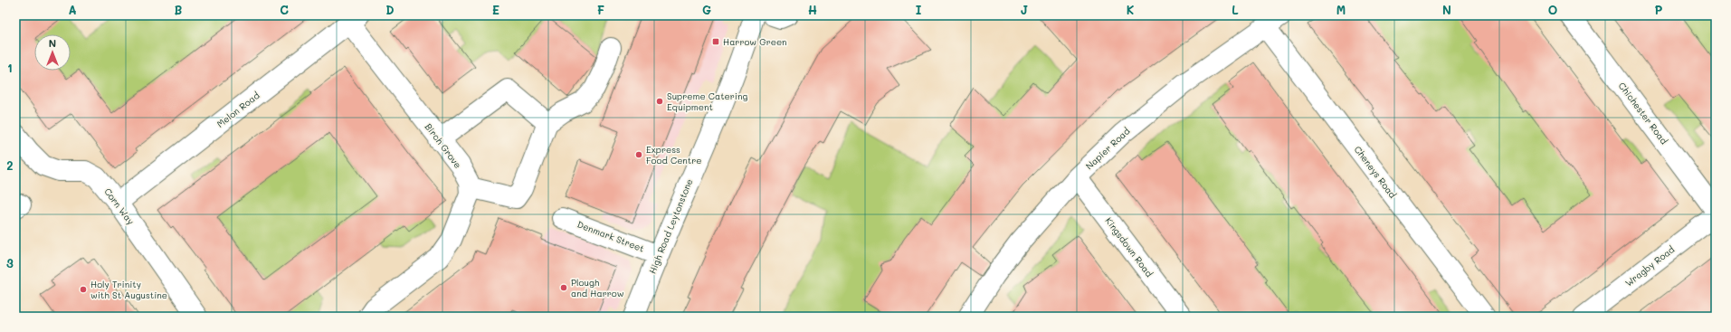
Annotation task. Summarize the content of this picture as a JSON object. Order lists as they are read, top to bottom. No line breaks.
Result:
{"streets":{"street":["Melon Road","Chichester Road","Birch Grove","Napier Road","Cheneys Road","Corn Way","High Road Leytonstone","Denmark Street","Kingsdown Road","Wragby Road"]},"crossings":[["Melon Road","Birch Grove"],["Melon Road","Corn Way"],["Napier Road","Cheneys Road"],["Napier Road","Kingsdown Road"],["High Road Leytonstone","Denmark Street"]],"places":{"transit":["Harrow Green"],"other":["Supreme Catering Equipment","Express Food Centre","Plough and Harrow","Holy Trinity with St Augustine"]},"north":"top","grid":{"columns":["A","B","C","D","E","F","G","H","I","J","K","L","M","N","O","P"],"rows":["1","2","3"]}}
